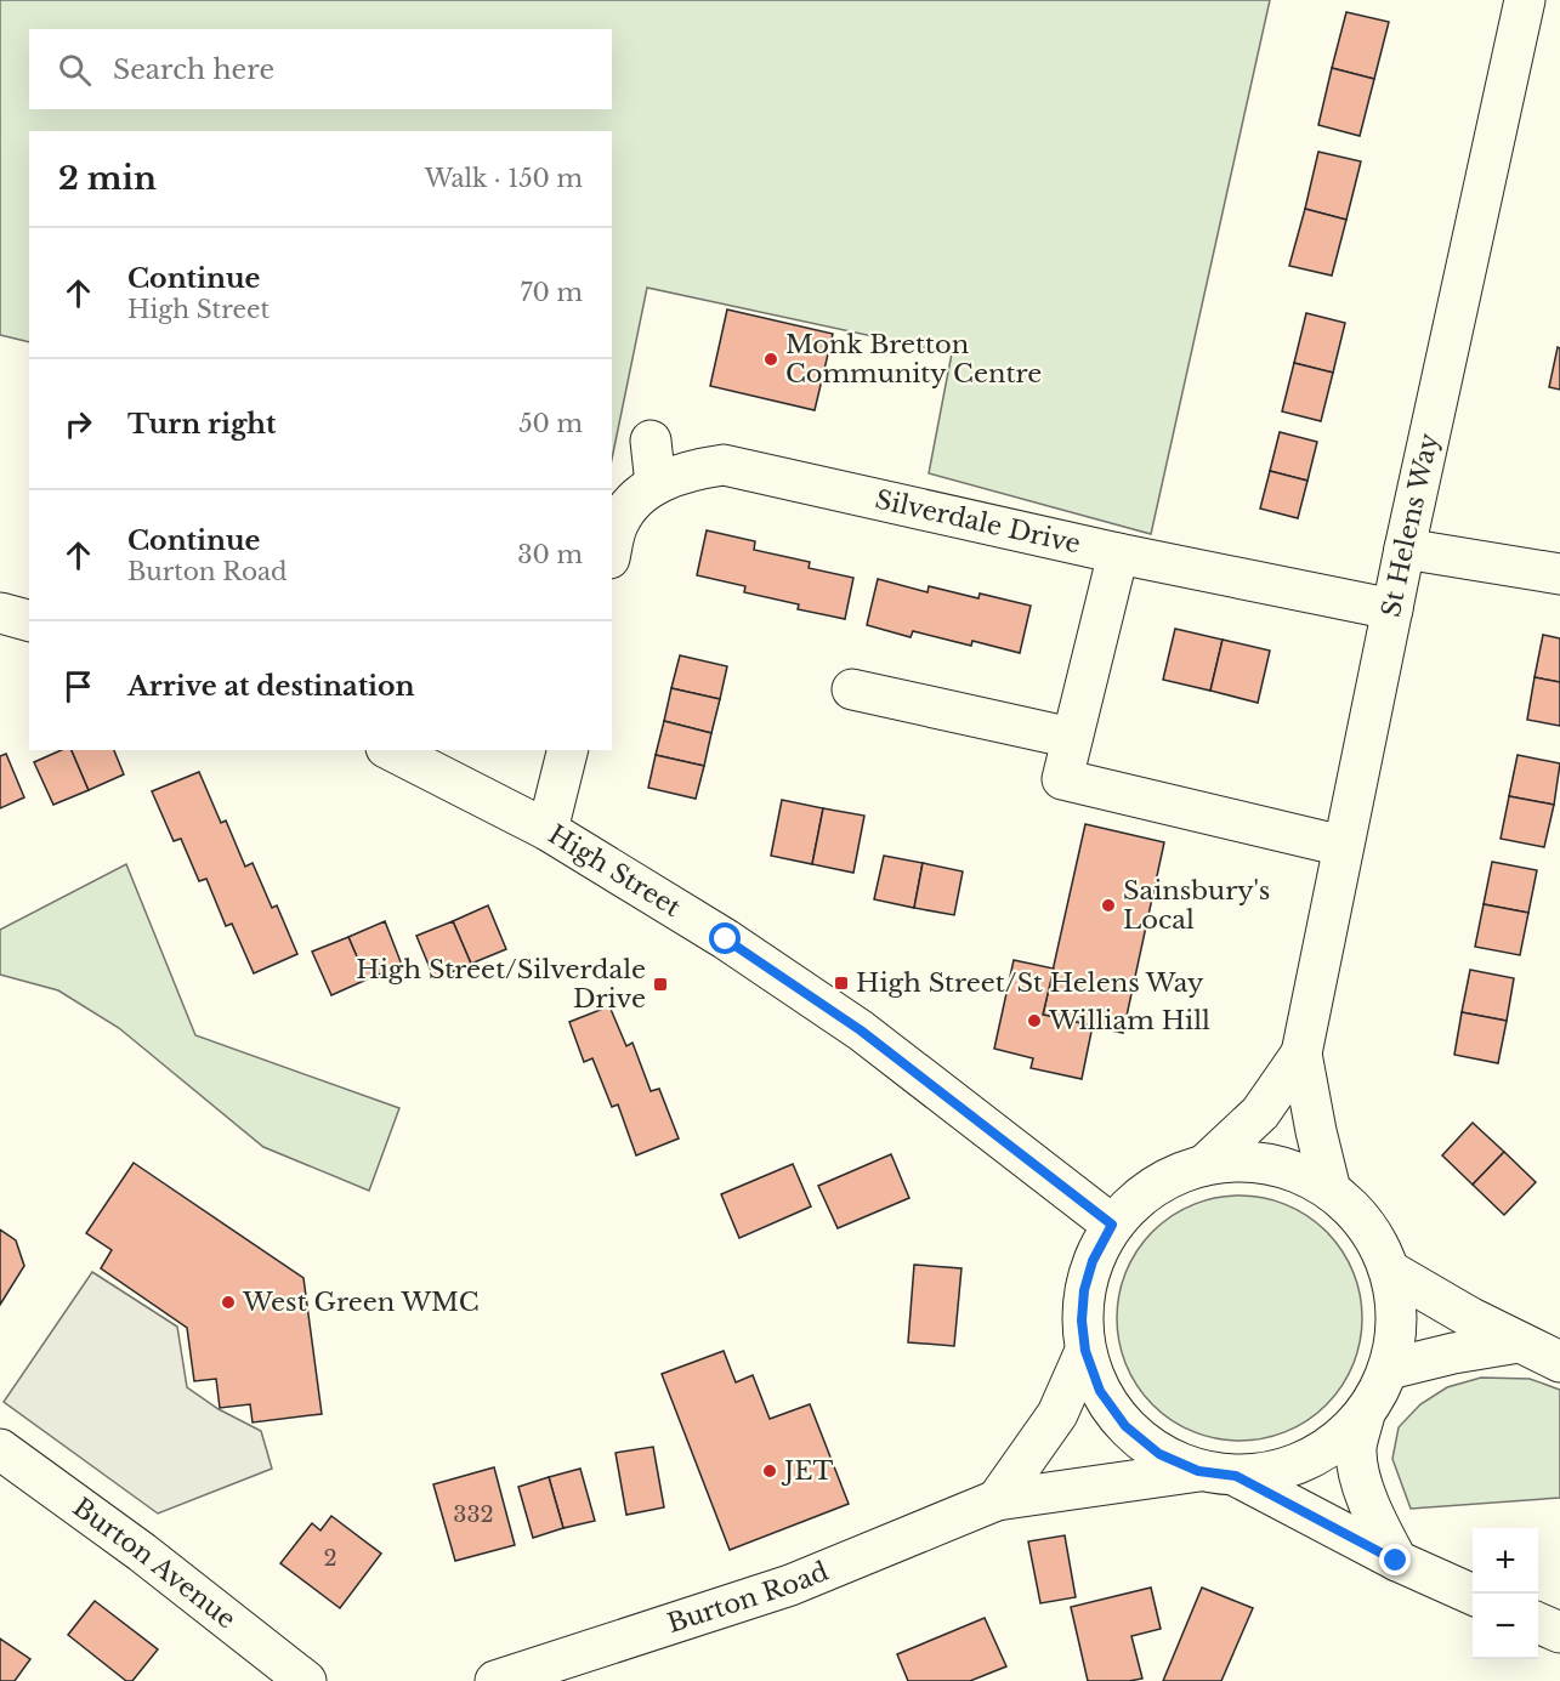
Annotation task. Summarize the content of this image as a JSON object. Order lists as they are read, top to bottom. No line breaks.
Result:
{"streets":{"street":["Silverdale Drive","St Helens Way","High Street","Burton Avenue","Burton Road"]},"crossings":[["Silverdale Drive","St Helens Way"]],"places":{"other":["Monk Bretton Community Centre","Sainsbury's Local","William Hill","West Green WMC","JET"],"transit":["High Street/St Helens Way","High Street/Silverdale Drive"]},"house_numbers":["332","2"],"page":{"search":"Search here","heading":["2 min","Walk · 150 m"],"list":[["Continue","High Street","70 m"],["Turn right","50 m"],["Continue","Burton Road","30 m"],"Arrive at destination"],"map_buttons":["+","−"]}}
